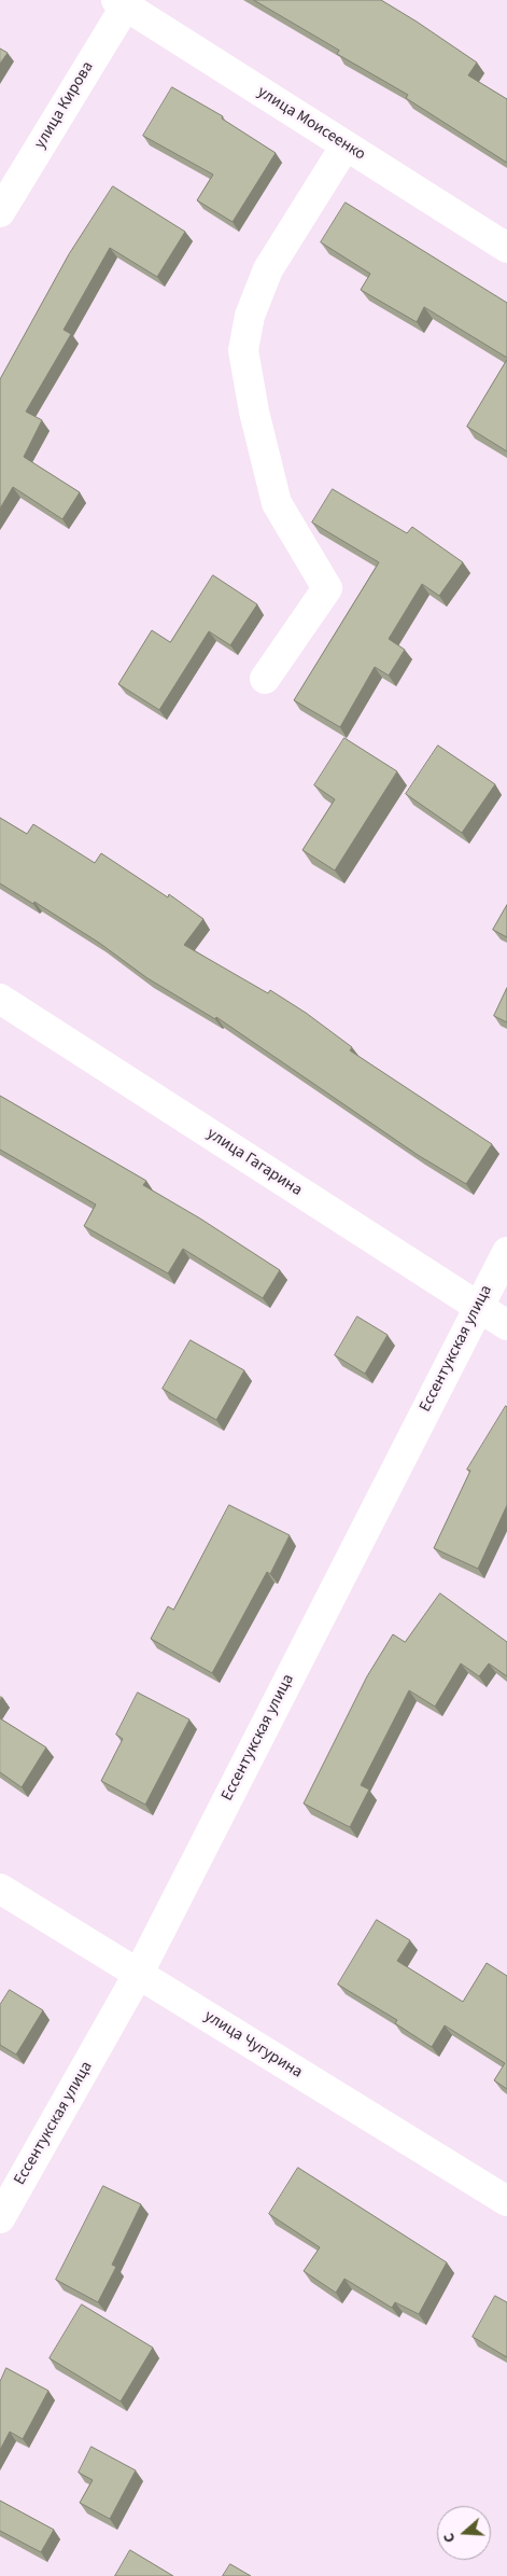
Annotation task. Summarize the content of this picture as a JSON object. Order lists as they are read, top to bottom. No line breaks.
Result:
{"streets":{"street":["улица Кирова","улица Моисеенко","улица Гагарина","Ессентукская улица","улица Чугурина"]},"crossings":[["улица Кирова","улица Моисеенко"],["улица Гагарина","Ессентукская улица"],["Ессентукская улица","улица Чугурина"]],"north":"left"}
